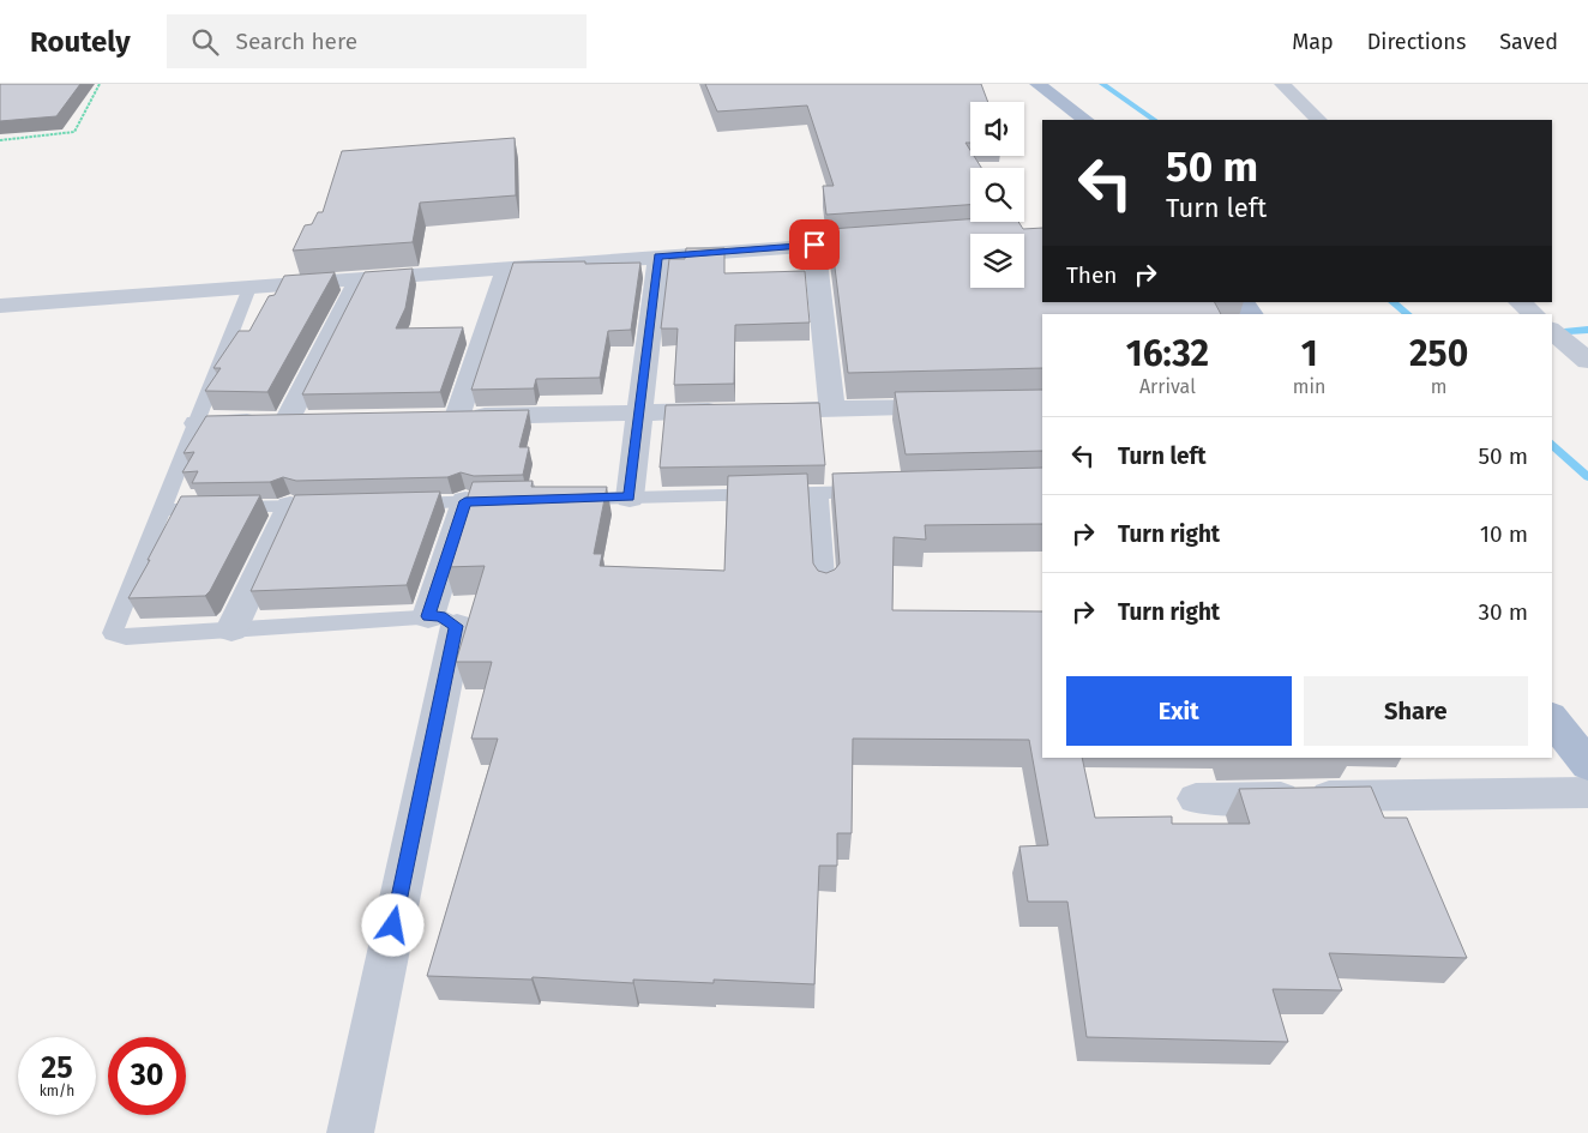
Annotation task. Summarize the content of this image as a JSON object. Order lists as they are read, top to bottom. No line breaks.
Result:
{"page":{"header":"Routely","search":"Search here","nav":["Map","Directions","Saved"],"turn":["50 m","Turn left"],"then":"Then","eta":["16:32","Arrival","1","min","250","m"],"list":[{"name":"Turn left","value":"50 m"},{"name":"Turn right","value":"10 m"},{"name":"Turn right","value":"30 m"}],"buttons":["Exit","Share"],"speed":"25 km/h","limit":"30"}}
